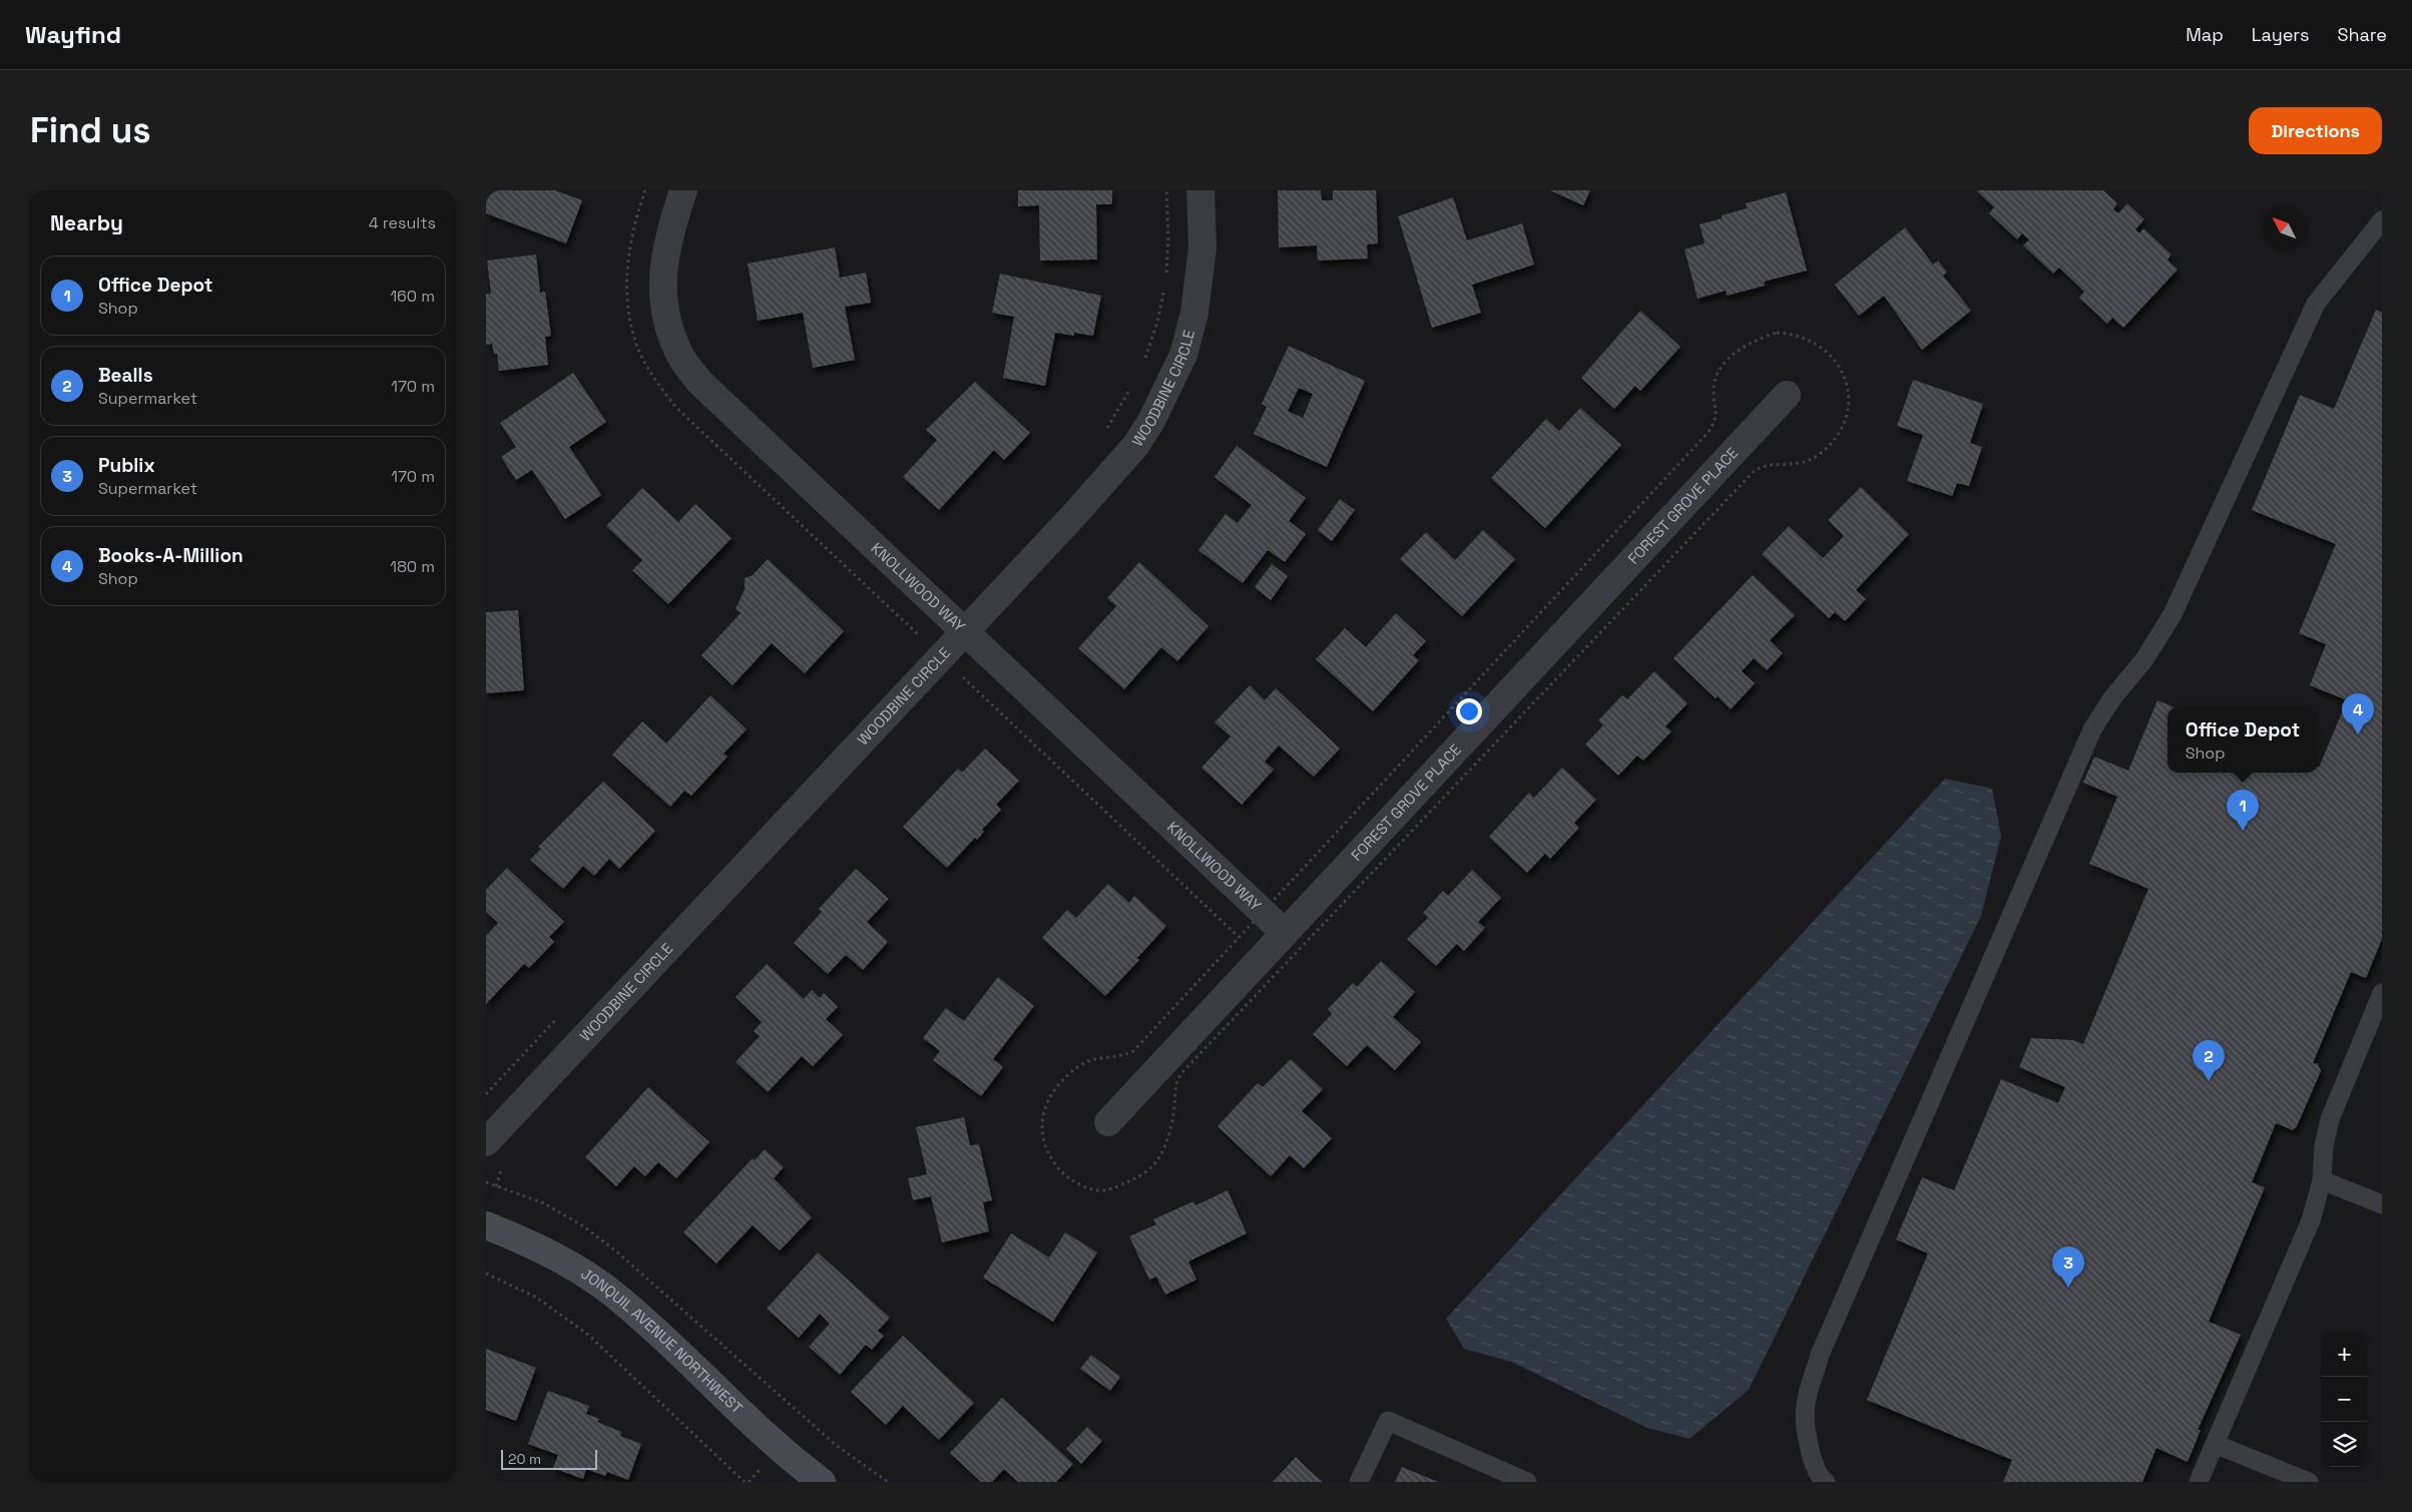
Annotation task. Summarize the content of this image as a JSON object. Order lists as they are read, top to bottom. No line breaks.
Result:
{"streets":{"street":["WOODBINE CIRCLE","FOREST GROVE PLACE","KNOLLWOOD WAY","JONQUIL AVENUE NORTHWEST"]},"crossings":[["WOODBINE CIRCLE","KNOLLWOOD WAY"],["FOREST GROVE PLACE","KNOLLWOOD WAY"]],"scale_bar":"20 m","north":"top left","page":{"header":"Wayfind","nav":["Map","Layers","Share"],"buttons":"Directions","title":"Find us","heading":["Nearby","4 results"],"list":[{"mark":"1","name":"Office Depot","note":"Shop","value":"160 m"},{"mark":"2","name":"Bealls","note":"Supermarket","value":"170 m"},{"mark":"3","name":"Publix","note":"Supermarket","value":"170 m"},{"mark":"4","name":"Books-A-Million","note":"Shop","value":"180 m"}],"pins":["4","1","2","3"],"popup":["Office Depot","Shop"],"map_buttons":["+","−"],"scale":"20 m"}}
